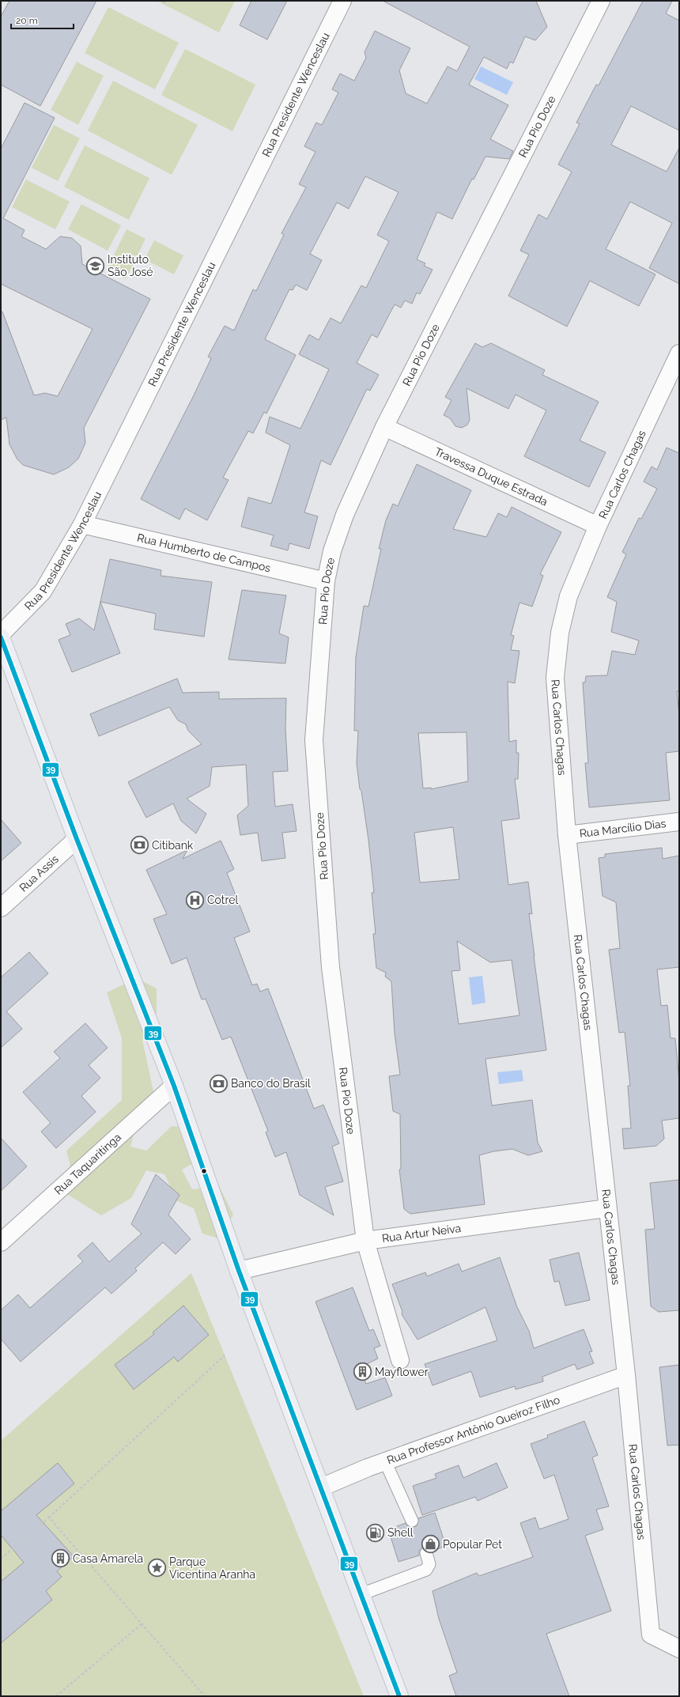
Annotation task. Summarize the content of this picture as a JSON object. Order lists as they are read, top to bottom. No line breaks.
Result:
{"streets":{"street":["Rua Presidente Wenceslau","Rua Pio Doze","Rua Carlos Chagas","Travessa Duque Estrada","Rua Humberto de Campos","Rua Marcílio Dias","Rua Assis","Rua Taquaritinga","Rua Artur Neiva","Rua Professor Antônio Queiroz Filho"]},"crossings":[["Rua Presidente Wenceslau","Rua Humberto de Campos"],["Rua Pio Doze","Travessa Duque Estrada"],["Rua Pio Doze","Rua Humberto de Campos"],["Rua Pio Doze","Rua Artur Neiva"],["Rua Carlos Chagas","Travessa Duque Estrada"],["Rua Carlos Chagas","Rua Marcílio Dias"],["Rua Carlos Chagas","Rua Artur Neiva"],["Rua Carlos Chagas","Rua Professor Antônio Queiroz Filho"]],"places":{"school or university":["Instituto São José"],"bank":["Citibank","Banco do Brasil"],"hospital":["Cotrel"],"building":["Mayflower","Casa Amarela"],"fuel station":["Shell"],"shop":["Popular Pet"],"place":["Parque Vicentina Aranha"]},"lines":["transit line 39"],"scale_bar":"20 m"}
